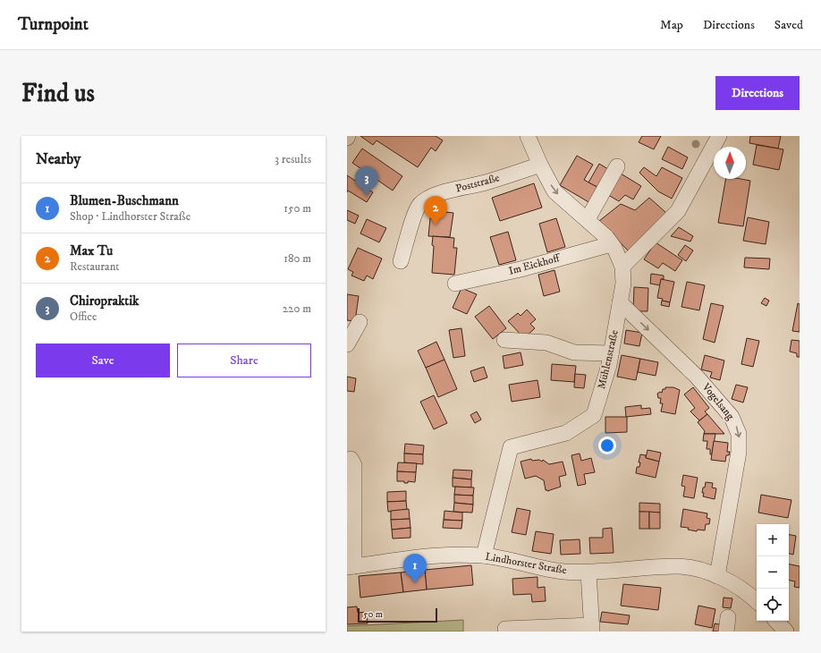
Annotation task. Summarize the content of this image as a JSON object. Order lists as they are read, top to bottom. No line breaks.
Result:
{"streets":{"street":["Poststraße","Im Eickhoff","Mühlenstraße","Vogelsang","Lindhorster Straße"]},"crossings":[["Mühlenstraße","Vogelsang"],["Mühlenstraße","Lindhorster Straße"],["Vogelsang","Lindhorster Straße"]],"one_way":["Vogelsang"],"scale_bar":"50 m","north":"top","page":{"header":"Turnpoint","nav":["Map","Directions","Saved"],"buttons":["Directions",["Save","Share"]],"title":"Find us","heading":["Nearby","3 results"],"pins":["3","2","1"],"list":[{"mark":"1","name":"Blumen-Buschmann","note":"Shop · Lindhorster Straße","value":"150 m"},{"mark":"2","name":"Max Tu","note":"Restaurant","value":"180 m"},{"mark":"3","name":"Chiropraktik","note":"Office","value":"220 m"}],"map_buttons":["+","−"],"scale":"50 m"}}
